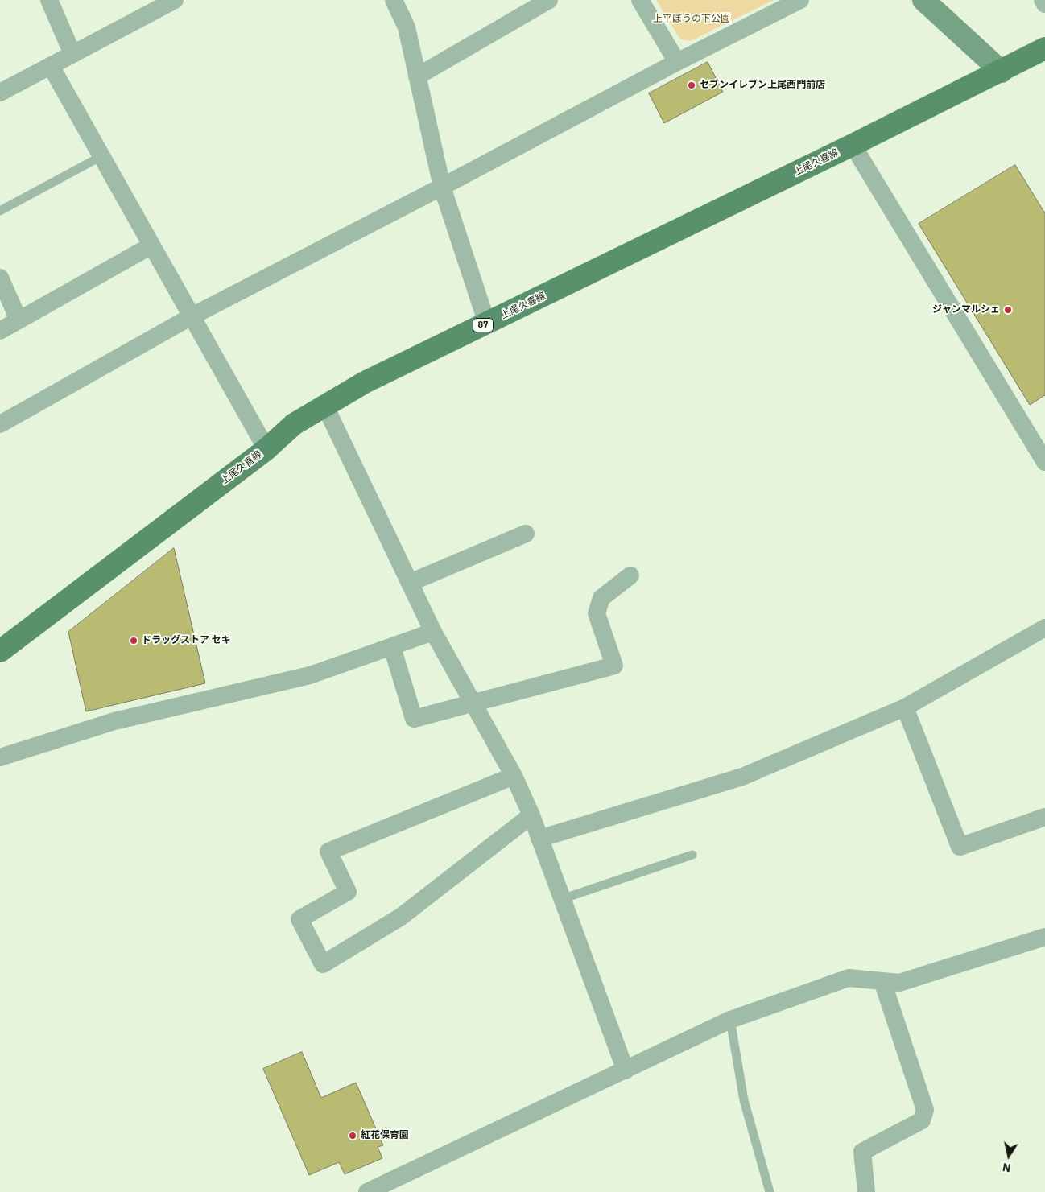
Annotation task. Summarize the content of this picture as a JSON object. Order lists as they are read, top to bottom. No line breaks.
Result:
{"streets":{"main road":["上尾久喜線","87"]},"parks":["上平ぼうの下公園"],"places":["セブンイレブン上尾西門前店","ジャンマルシェ","ドラッグストア セキ","紅花保育園"],"north":"bottom"}
